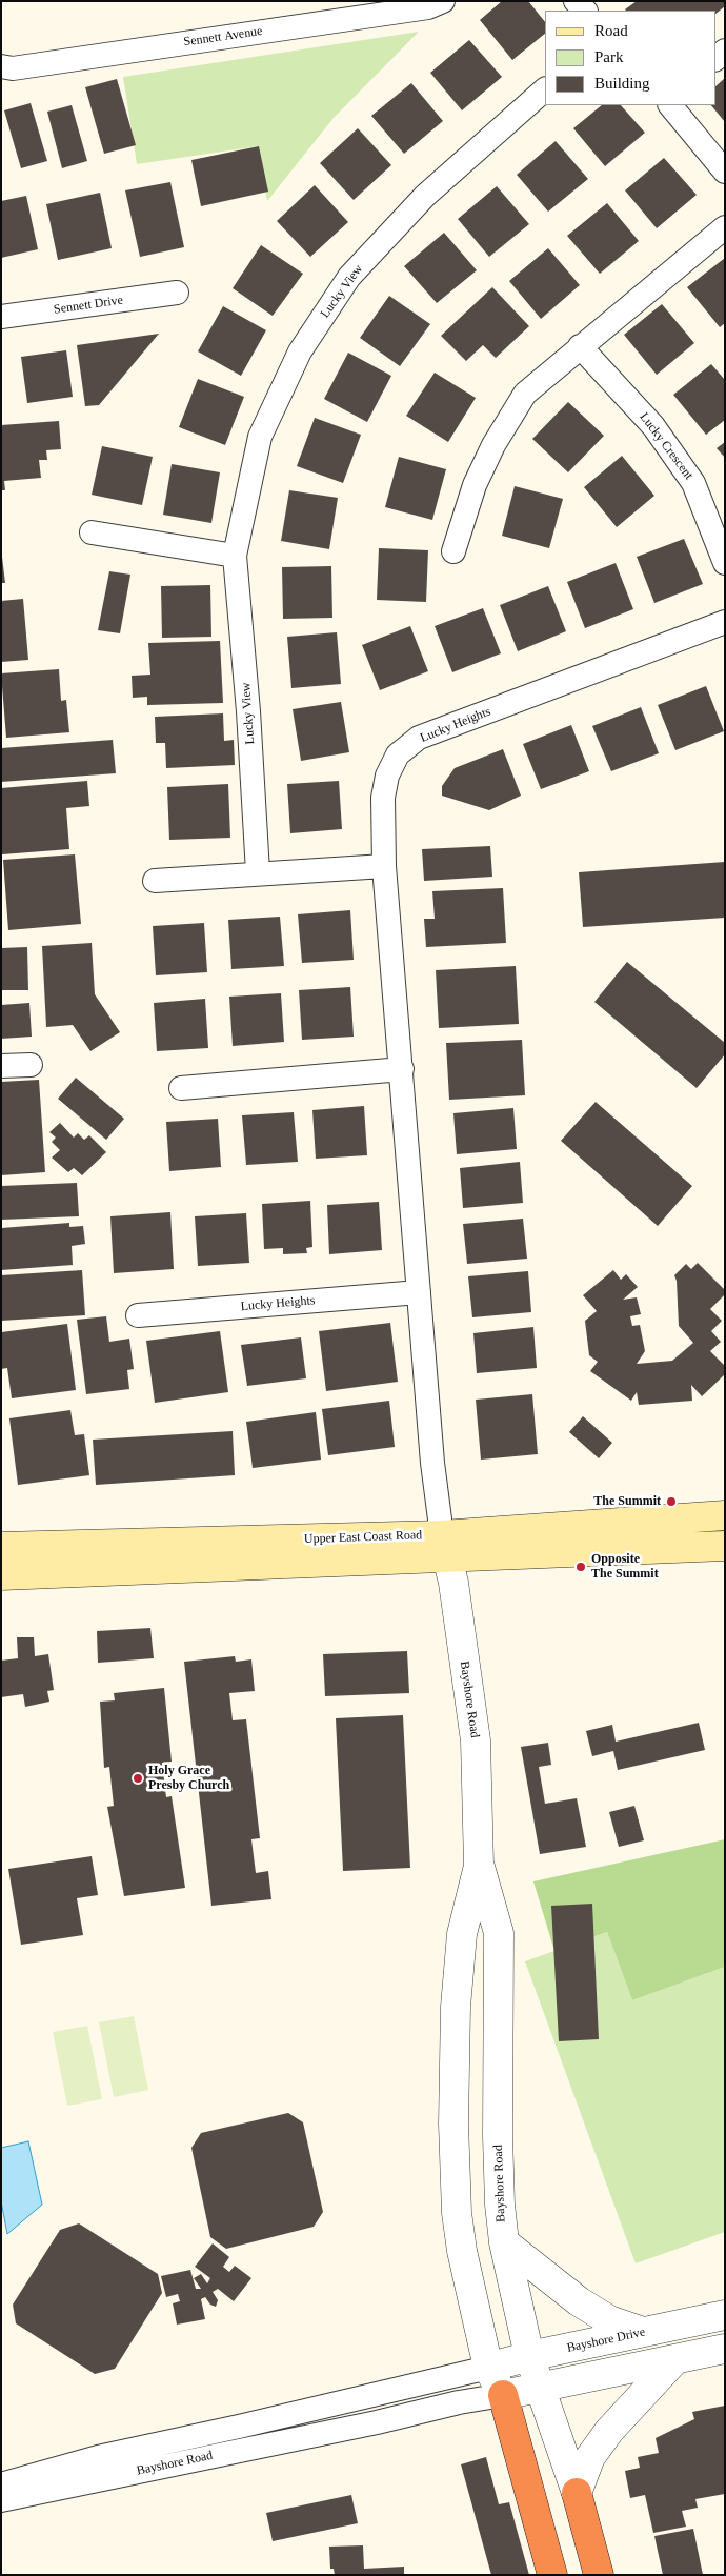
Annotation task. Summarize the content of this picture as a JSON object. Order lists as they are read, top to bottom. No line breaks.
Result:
{"streets":{"main road":["Upper East Coast Road"],"street":["Sennett Avenue","Lucky View","Sennett Drive","Lucky Crescent","Lucky Heights","Bayshore Road","Bayshore Drive"]},"crossings":[["Lucky Heights","Upper East Coast Road"],["Lucky Heights","Bayshore Road"],["Upper East Coast Road","Bayshore Road"],["Bayshore Road","Bayshore Drive"]],"places":["The Summit","Opposite The Summit","Holy Grace Presby Church"],"legend":["Road","Park","Building"]}
